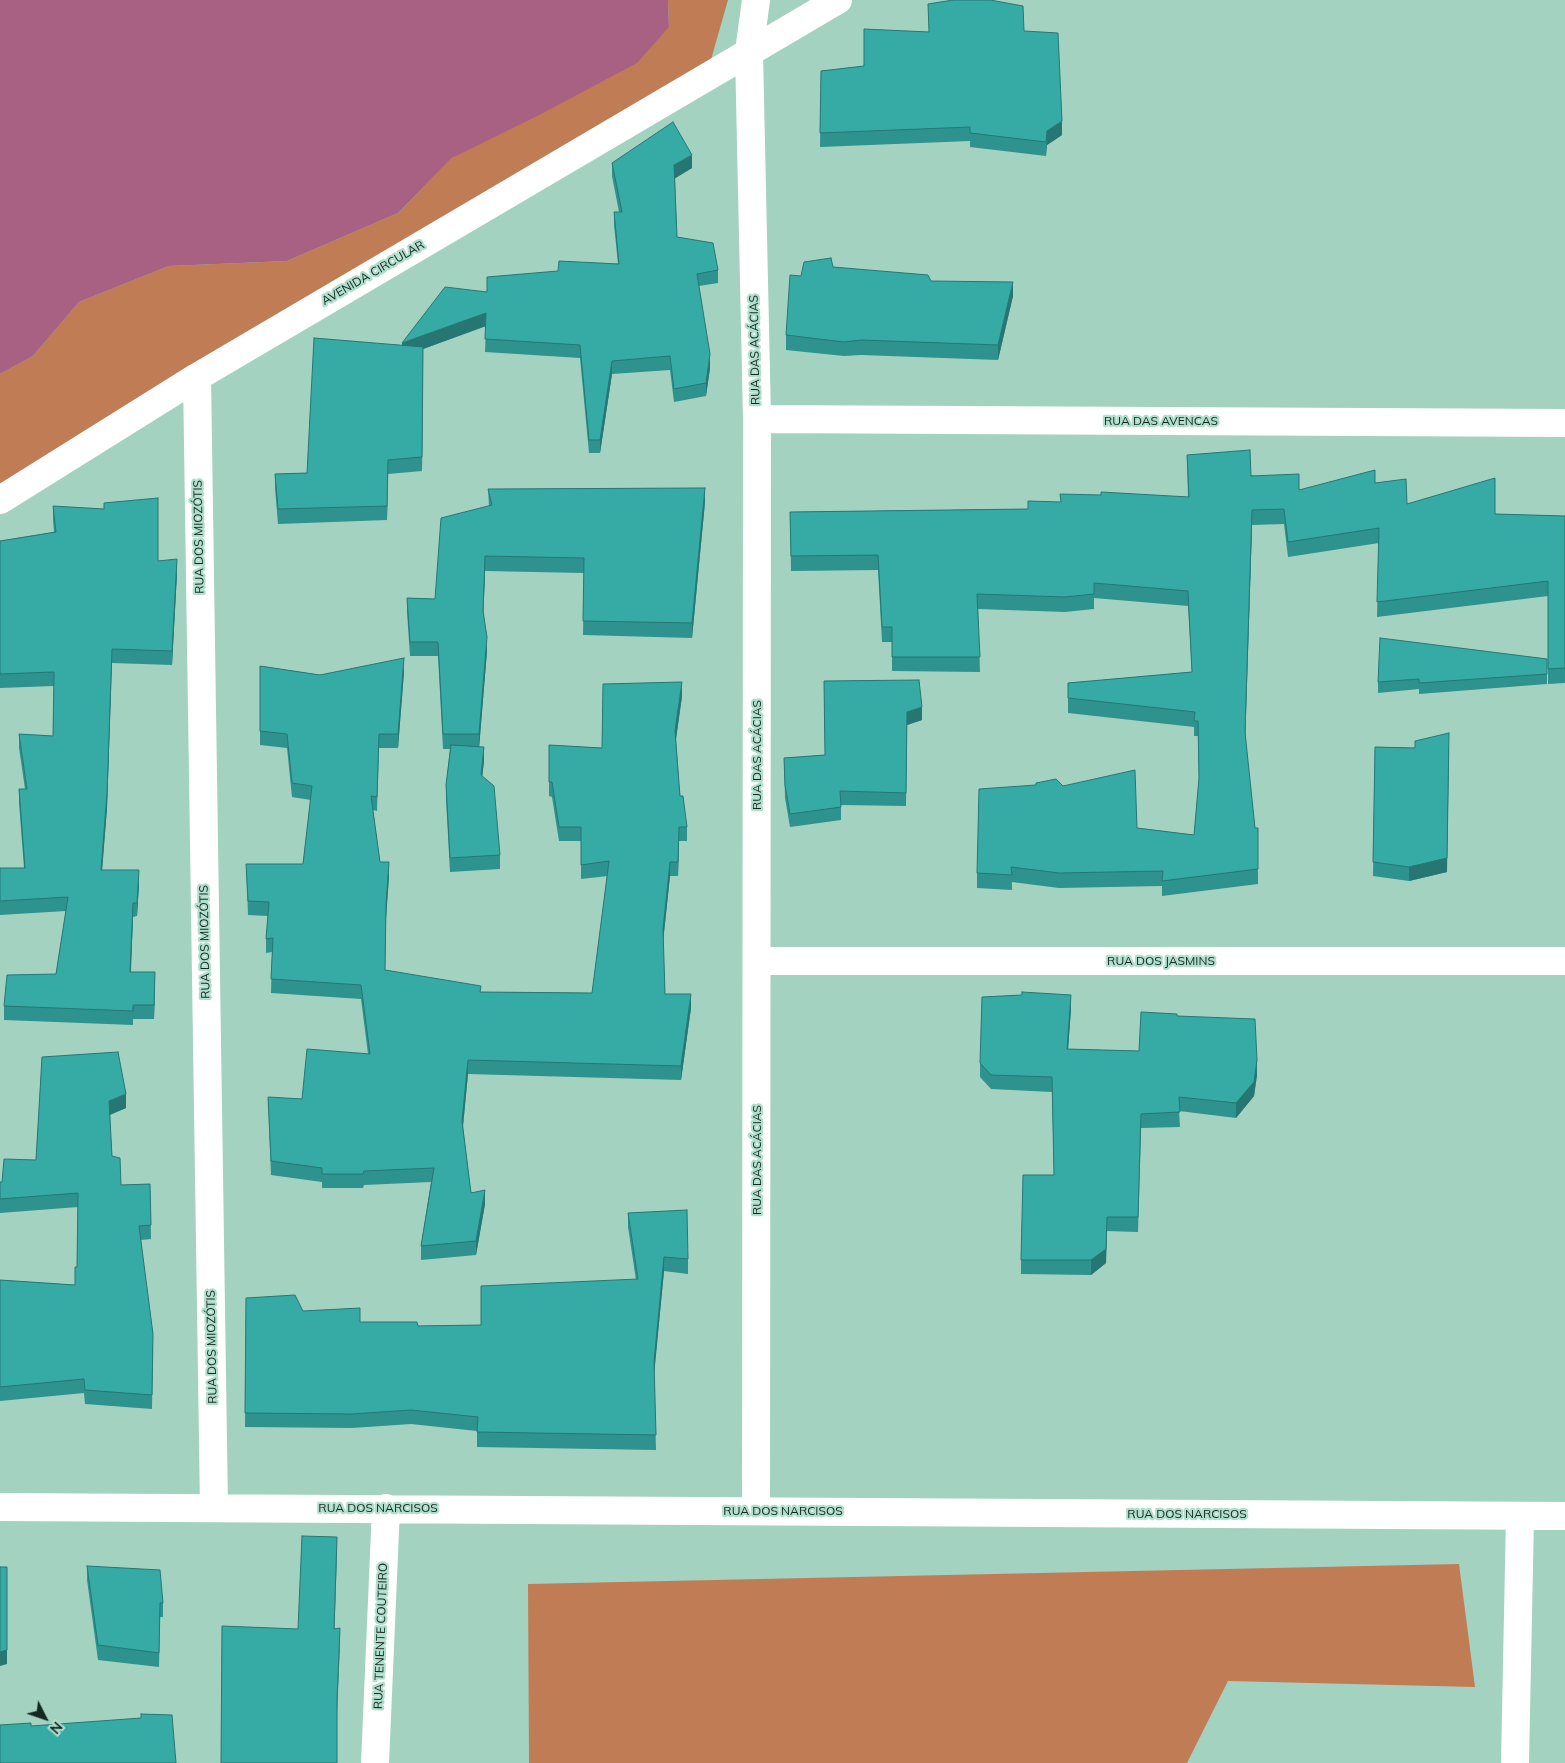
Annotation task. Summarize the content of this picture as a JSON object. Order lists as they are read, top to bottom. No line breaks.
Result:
{"streets":{"street":["AVENIDA CIRCULAR","RUA DAS ACÁCIAS","RUA DAS AVENCAS","RUA DOS MIOZÓTIS","RUA DOS JASMINS","RUA DOS NARCISOS","RUA TENENTE COUTEIRO"]},"crossings":[["AVENIDA CIRCULAR","RUA DAS ACÁCIAS"],["AVENIDA CIRCULAR","RUA DOS MIOZÓTIS"],["RUA DAS ACÁCIAS","RUA DAS AVENCAS"],["RUA DAS ACÁCIAS","RUA DOS JASMINS"],["RUA DAS ACÁCIAS","RUA DOS NARCISOS"],["RUA DOS MIOZÓTIS","RUA DOS NARCISOS"],["RUA DOS NARCISOS","RUA TENENTE COUTEIRO"]],"north":"bottom right"}
